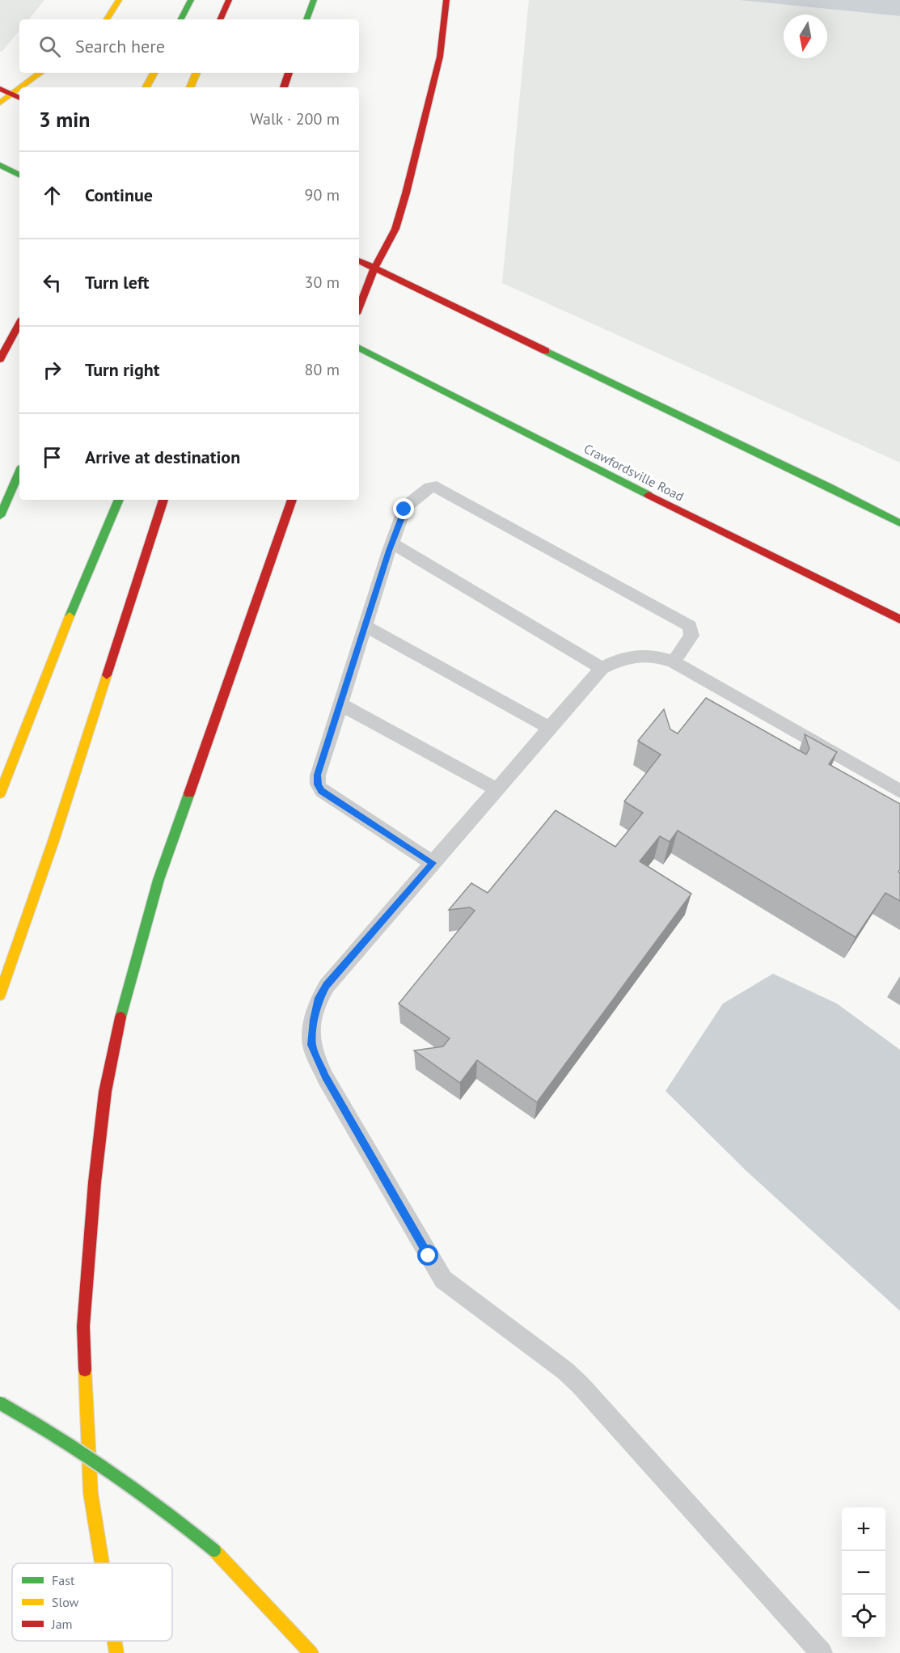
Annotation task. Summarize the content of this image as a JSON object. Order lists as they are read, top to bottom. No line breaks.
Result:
{"streets":{"main road":["Crawfordsville Road"]},"legend":["Fast","Slow","Jam"],"north":"bottom","page":{"search":"Search here","heading":["3 min","Walk · 200 m"],"list":[["Continue","90 m"],["Turn left","30 m"],["Turn right","80 m"],"Arrive at destination"],"map_buttons":["+","−"]}}
